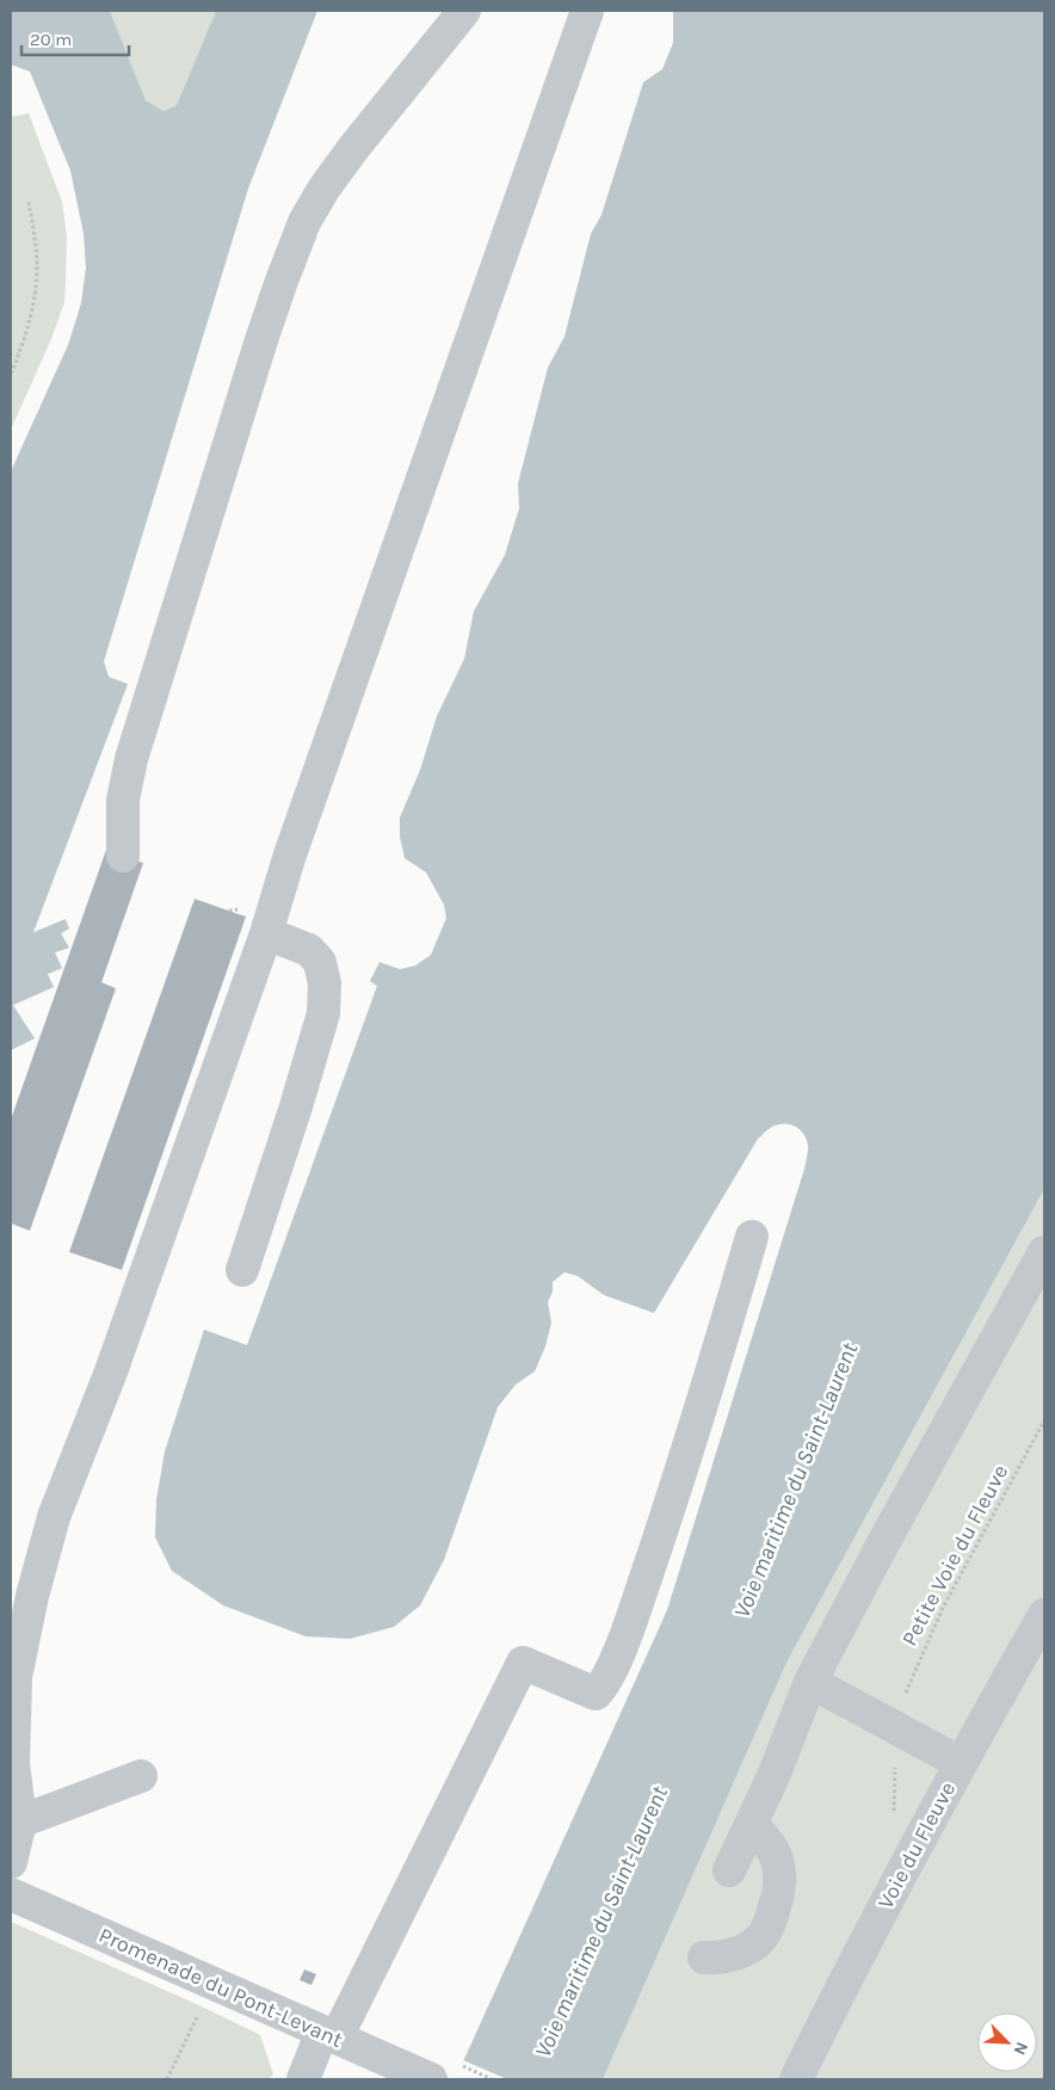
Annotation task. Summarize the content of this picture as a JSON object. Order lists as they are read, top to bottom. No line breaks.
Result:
{"streets":{"street":["Voie du Fleuve","Promenade du Pont-Levant"],"path":["Petite Voie du Fleuve"]},"water":["Voie maritime du Saint-Laurent"],"scale_bar":"20 m","north":"bottom right"}
